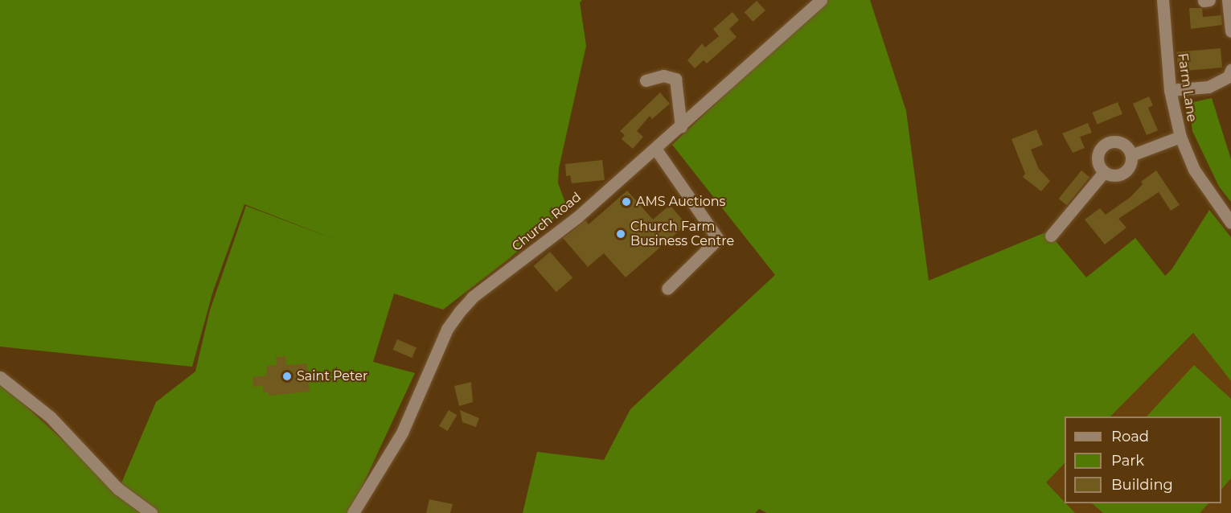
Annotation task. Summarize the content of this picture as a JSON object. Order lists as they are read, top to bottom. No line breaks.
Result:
{"streets":{"street":["Farm Lane","Church Road"]},"places":["AMS Auctions","Church Farm Business Centre","Saint Peter"],"legend":["Road","Park","Building"]}
